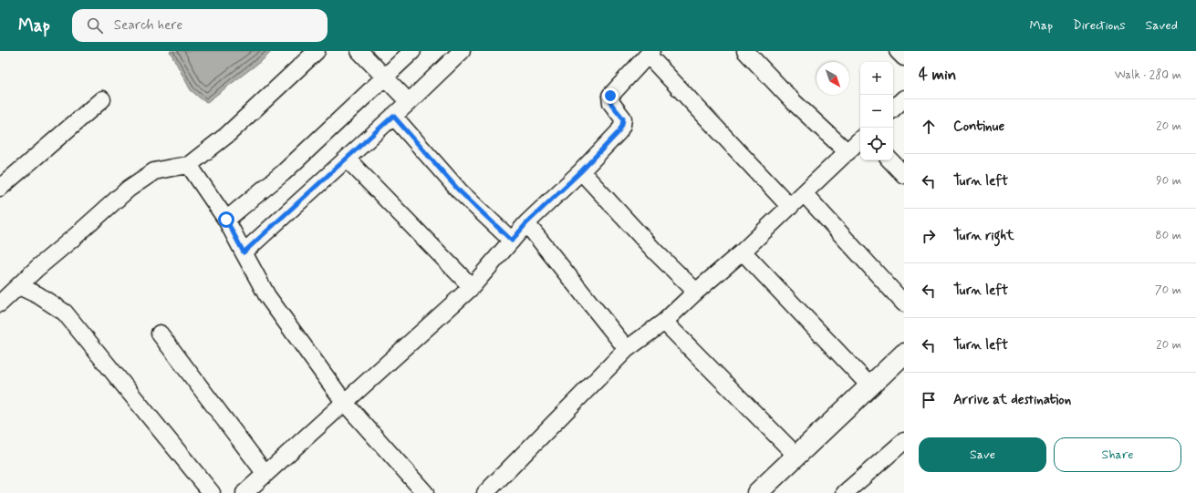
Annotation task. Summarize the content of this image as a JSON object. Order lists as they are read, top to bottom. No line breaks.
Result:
{"north":"bottom right","page":{"header":"Map","search":"Search here","nav":["Map","Directions","Saved"],"heading":["4 min","Walk · 280 m"],"map_buttons":["+","−"],"list":[["Continue","20 m"],["Turn left","90 m"],["Turn right","80 m"],["Turn left","70 m"],["Turn left","20 m"],"Arrive at destination"],"buttons":["Save","Share"]}}
